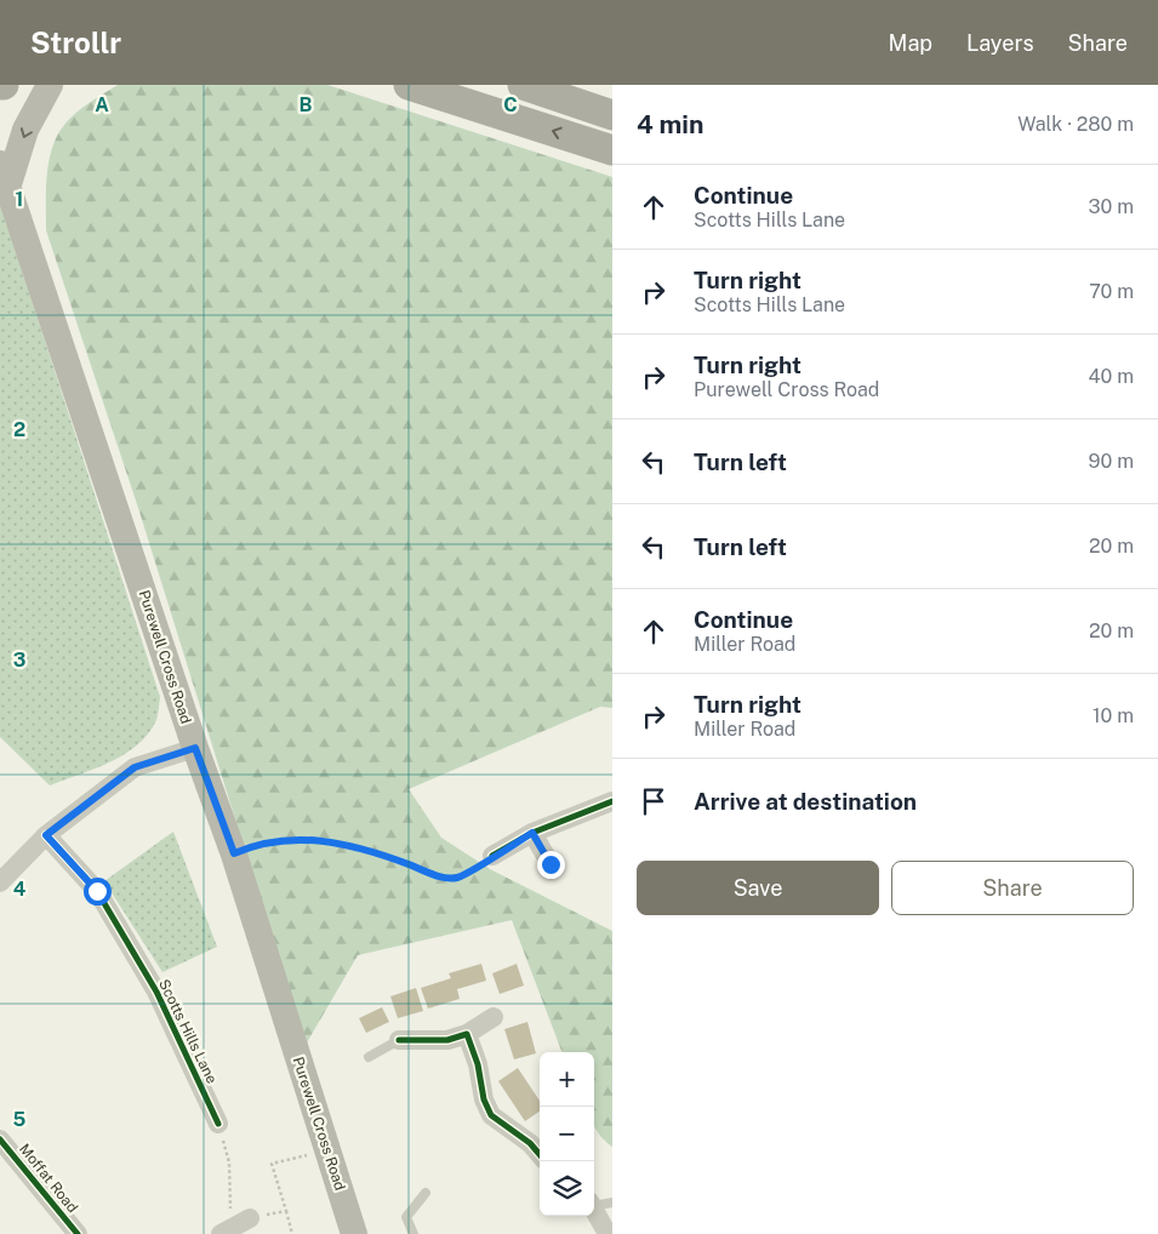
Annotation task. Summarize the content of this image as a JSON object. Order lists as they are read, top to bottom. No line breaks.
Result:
{"streets":{"main road":["Purewell Cross Road"],"street":["Scotts Hills Lane","Moffat Road"]},"page":{"header":"Strollr","nav":["Map","Layers","Share"],"heading":["4 min","Walk · 280 m"],"list":[["Continue","Scotts Hills Lane","30 m"],["Turn right","Scotts Hills Lane","70 m"],["Turn right","Purewell Cross Road","40 m"],["Turn left","90 m"],["Turn left","20 m"],["Continue","Miller Road","20 m"],["Turn right","Miller Road","10 m"],"Arrive at destination"],"buttons":["Save","Share"],"map_buttons":["+","−"]},"grid":{"columns":["A","B","C"],"rows":["1","2","3","4","5"]}}
